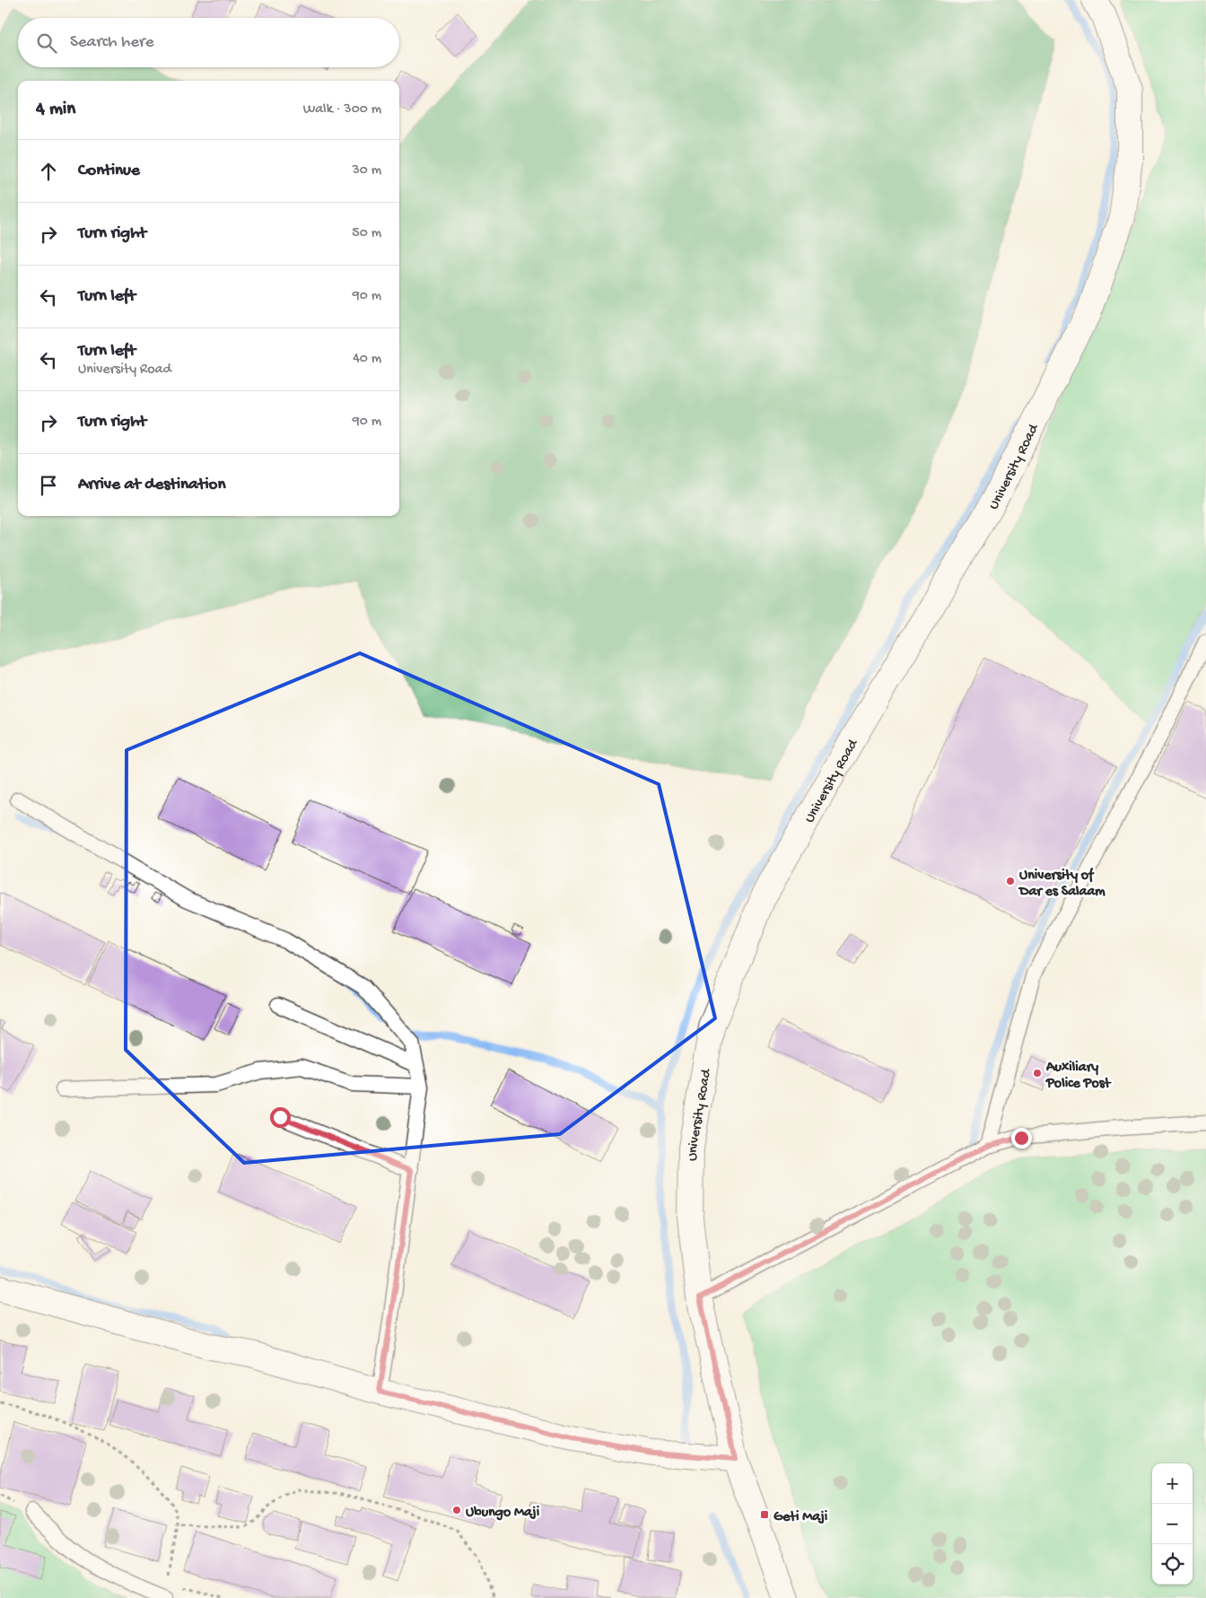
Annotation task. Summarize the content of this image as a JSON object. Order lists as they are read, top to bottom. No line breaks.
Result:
{"streets":{"street":["University Road"]},"places":{"other":["University of Dar es Salaam","Auxiliary Police Post","Ubungo Maji"],"transit":["Geti Maji"]},"page":{"search":"Search here","heading":["4 min","Walk · 300 m"],"list":[["Continue","30 m"],["Turn right","50 m"],["Turn left","90 m"],["Turn left","University Road","40 m"],["Turn right","90 m"],"Arrive at destination"],"map_buttons":["+","−"]}}
